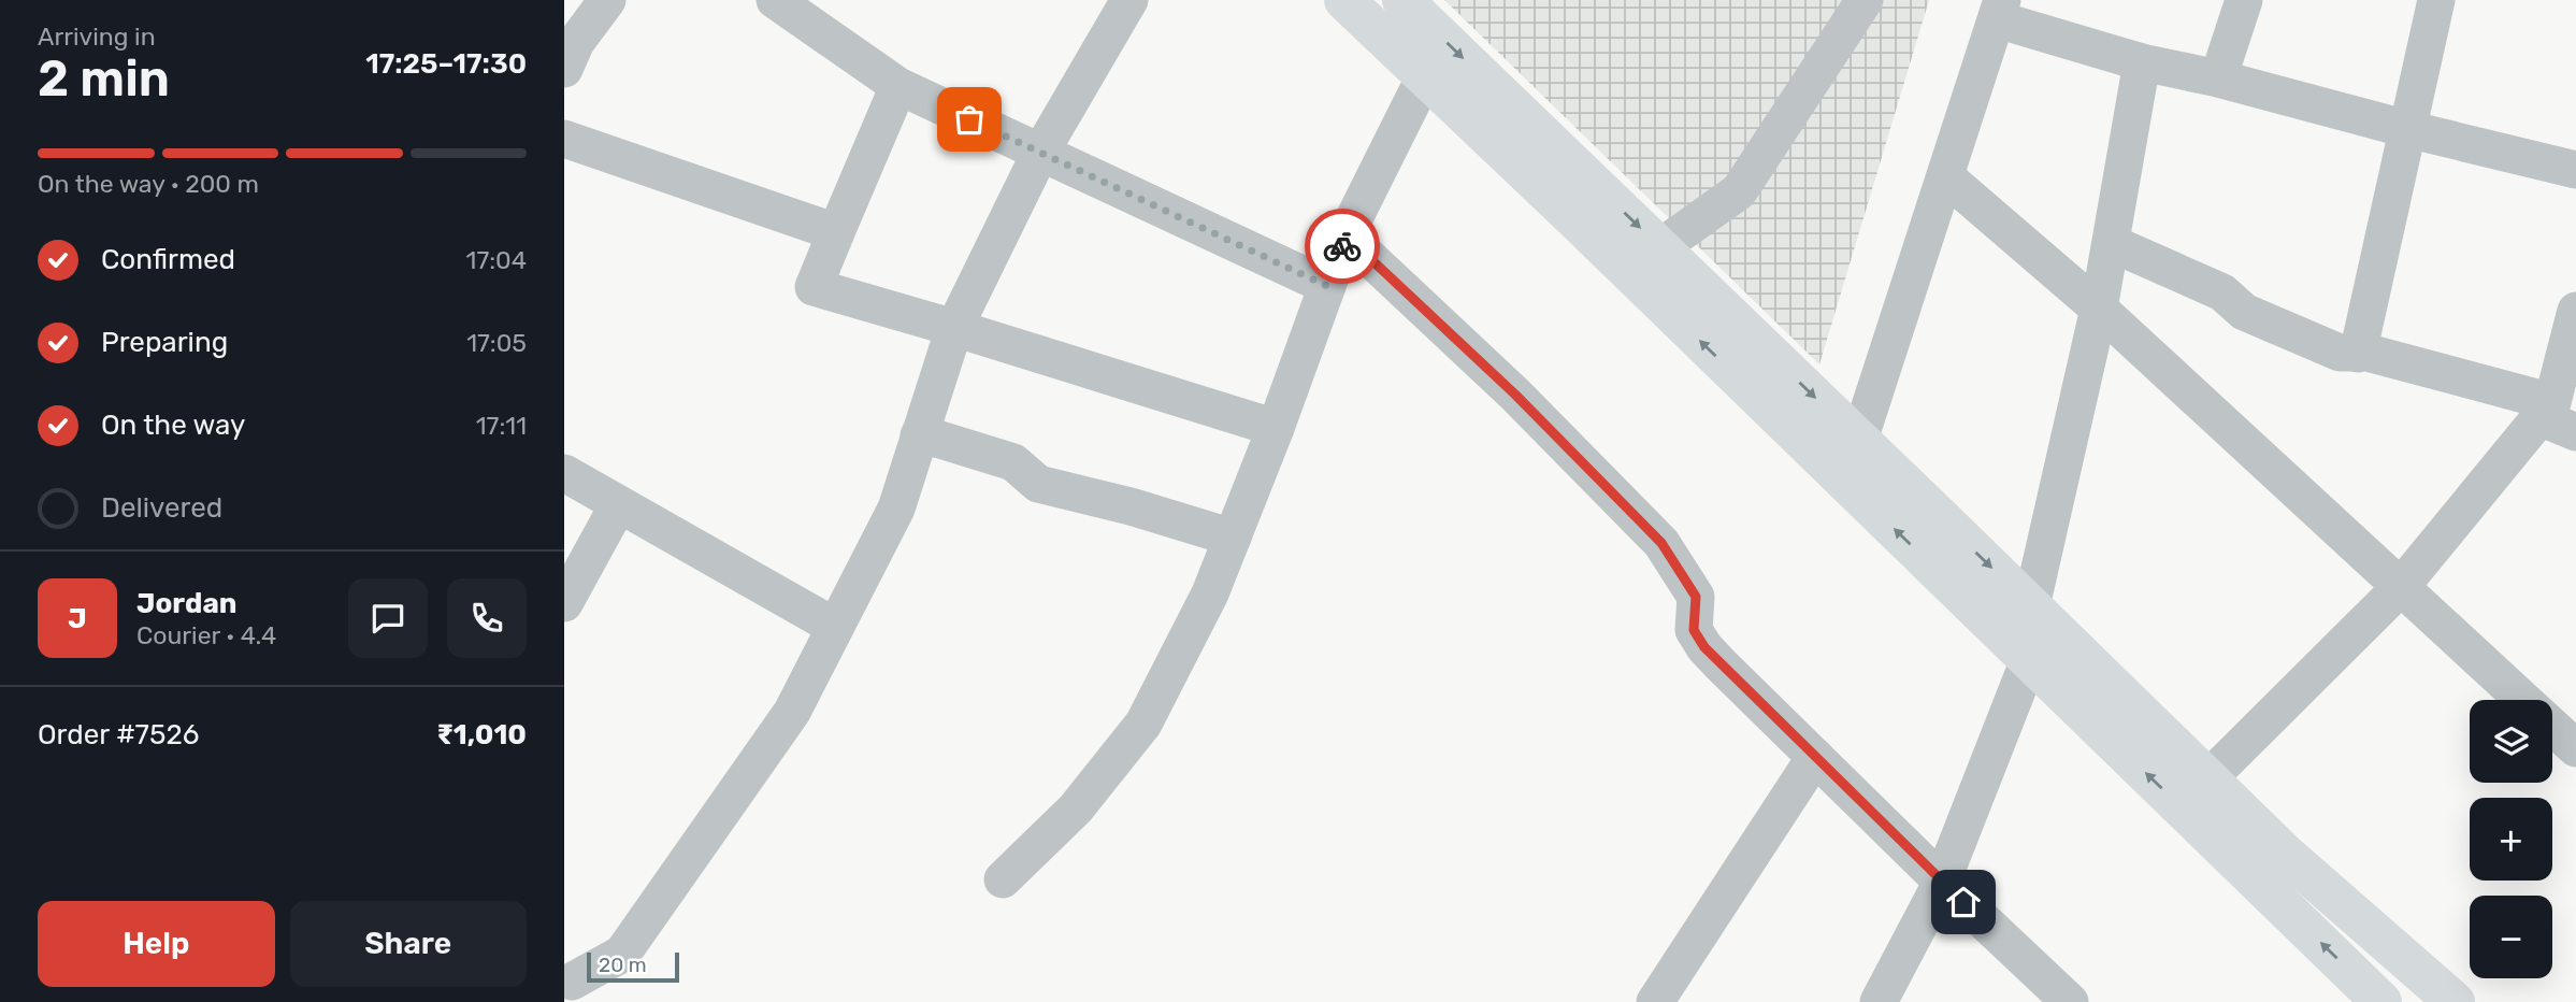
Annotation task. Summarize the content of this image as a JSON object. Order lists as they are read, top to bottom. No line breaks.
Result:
{"scale_bar":"20 m","page":{"heading":["2 min","Arriving in","17:25–17:30"],"panel":["Jordan","Courier · 4.4","Order #7526","₹1,010"],"bar":"On the way · 200 m","list":[["Confirmed","17:04"],["Preparing","17:05"],["On the way","17:11"],"Delivered"],"round":"J","map_buttons":["+","−"],"buttons":["Help","Share"],"scale":"20 m"}}
